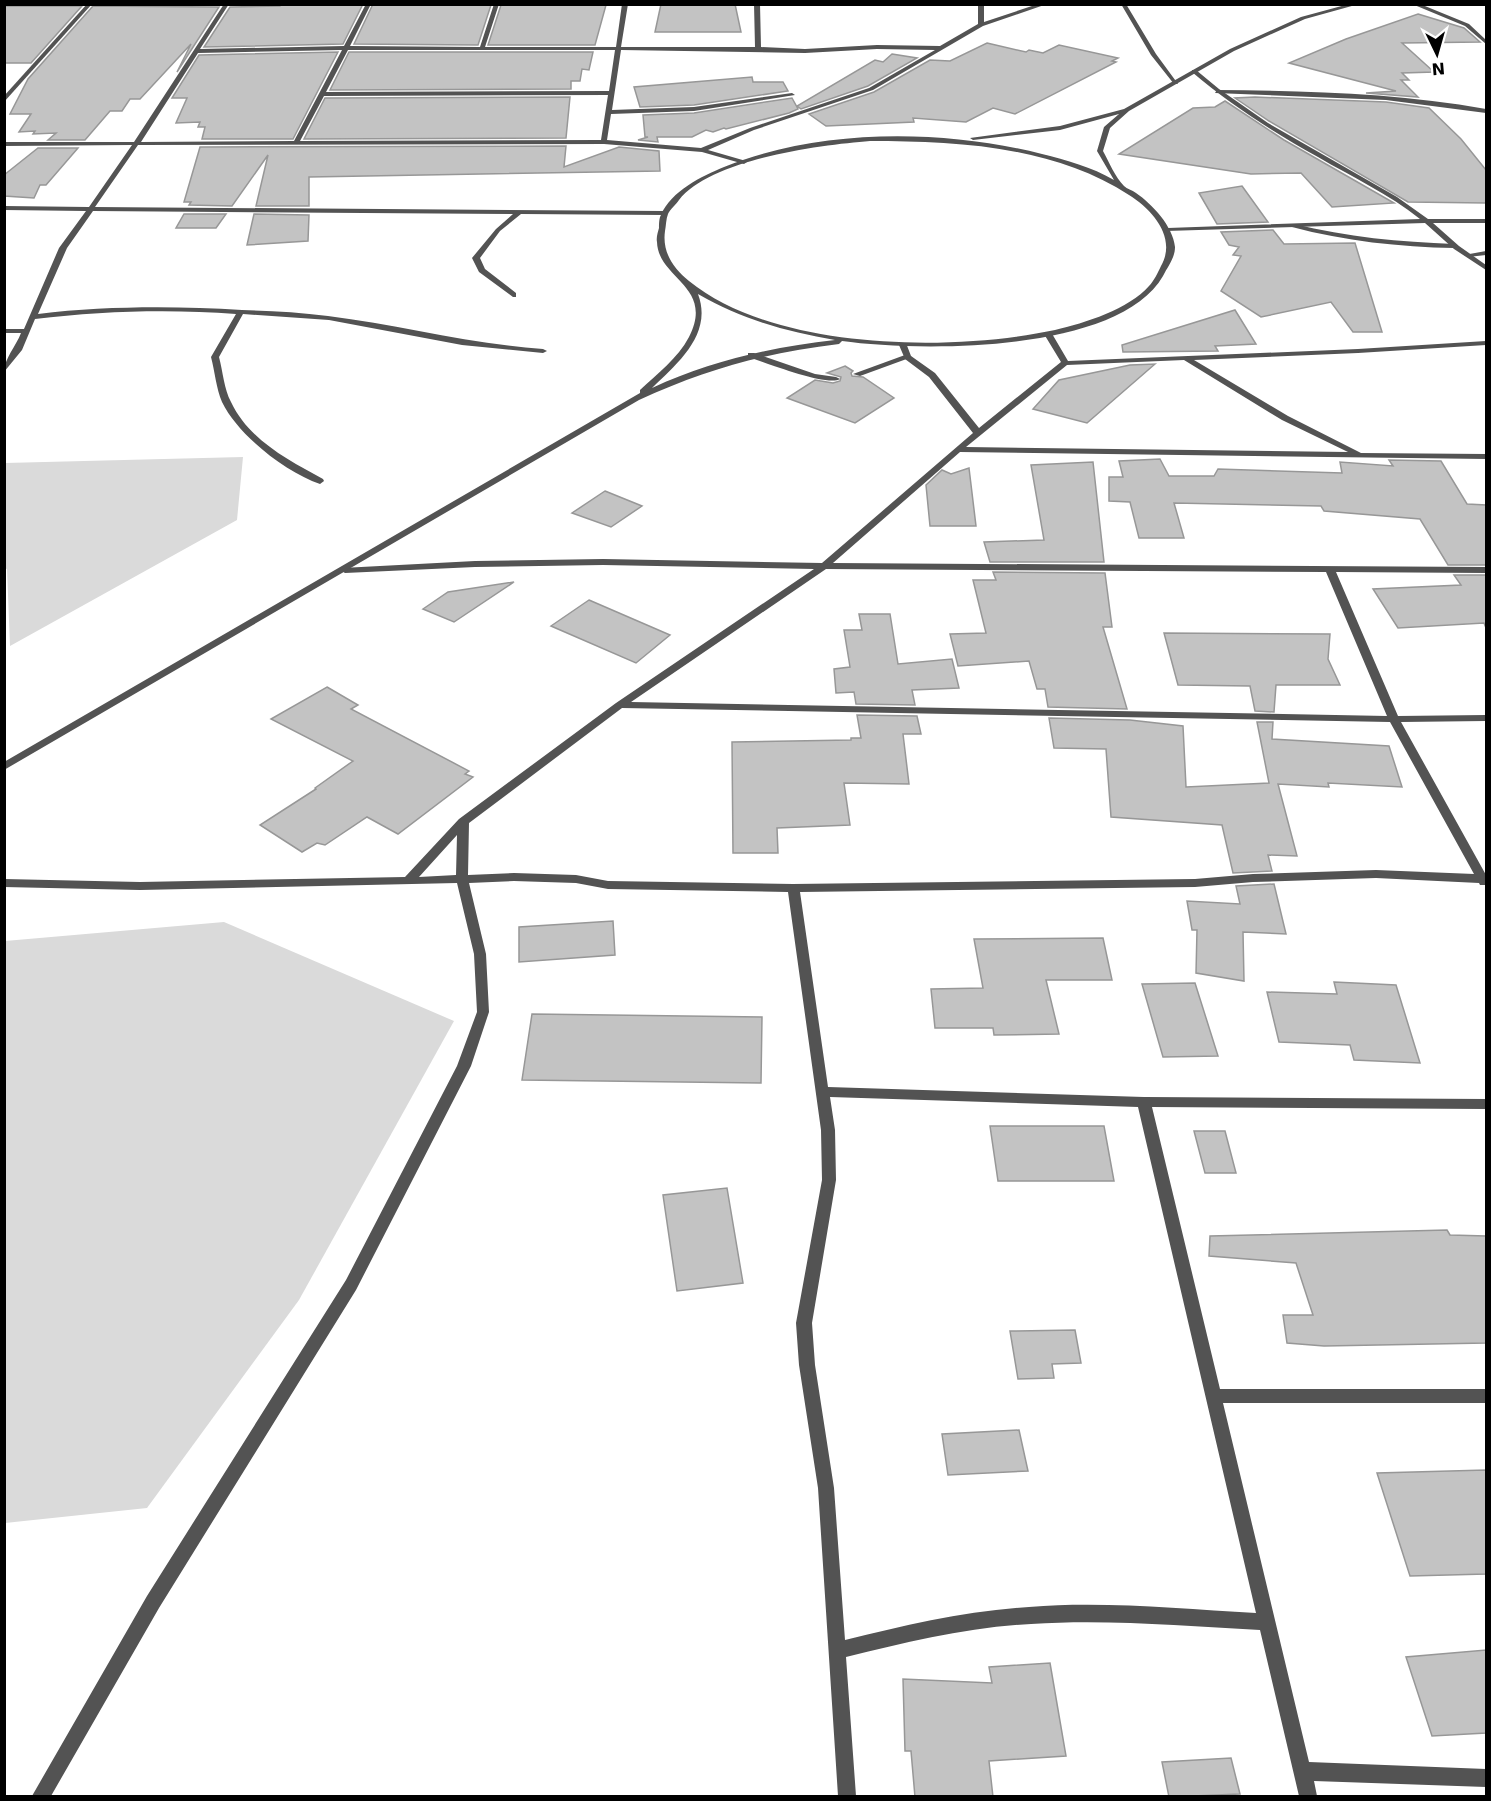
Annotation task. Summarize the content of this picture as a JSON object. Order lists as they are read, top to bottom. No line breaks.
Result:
{"north":"bottom"}
